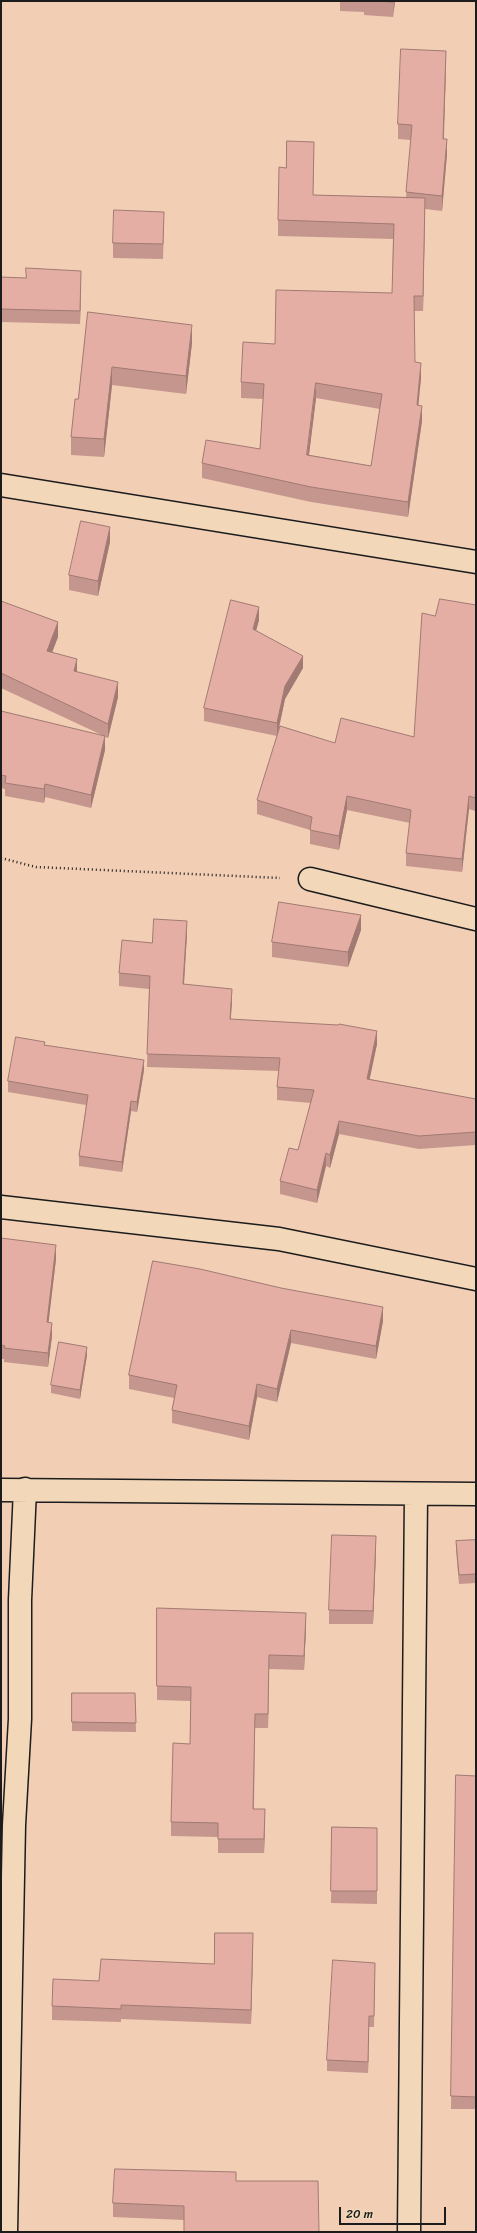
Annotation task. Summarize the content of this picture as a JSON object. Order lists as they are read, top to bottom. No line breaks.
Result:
{"scale_bar":"20 m"}
